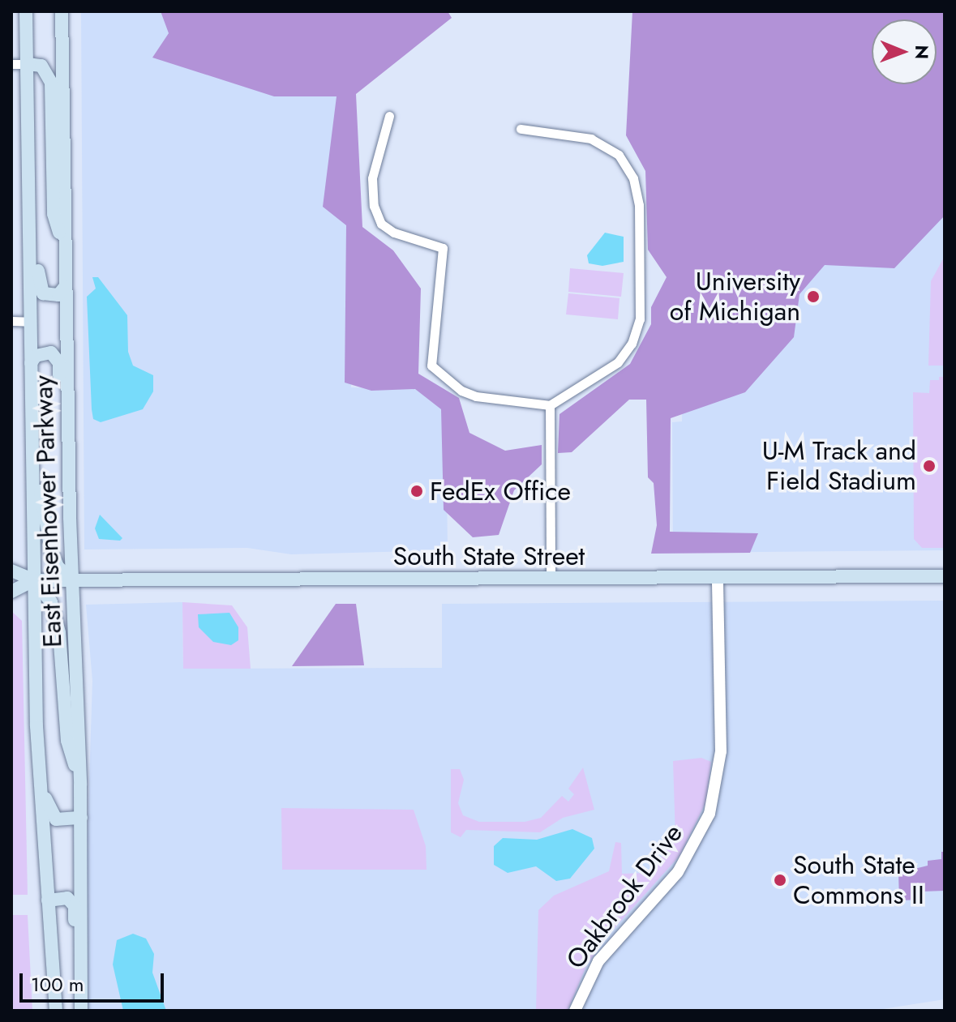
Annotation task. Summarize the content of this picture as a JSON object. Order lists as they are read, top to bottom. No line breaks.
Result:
{"streets":{"main road":["East Eisenhower Parkway","South State Street"],"street":["Oakbrook Drive"]},"crossings":[["East Eisenhower Parkway","South State Street"],["South State Street","Oakbrook Drive"]],"places":["University of Michigan","U-M Track and Field Stadium","FedEx Office","South State Commons II"],"scale_bar":"100 m","north":"right"}
